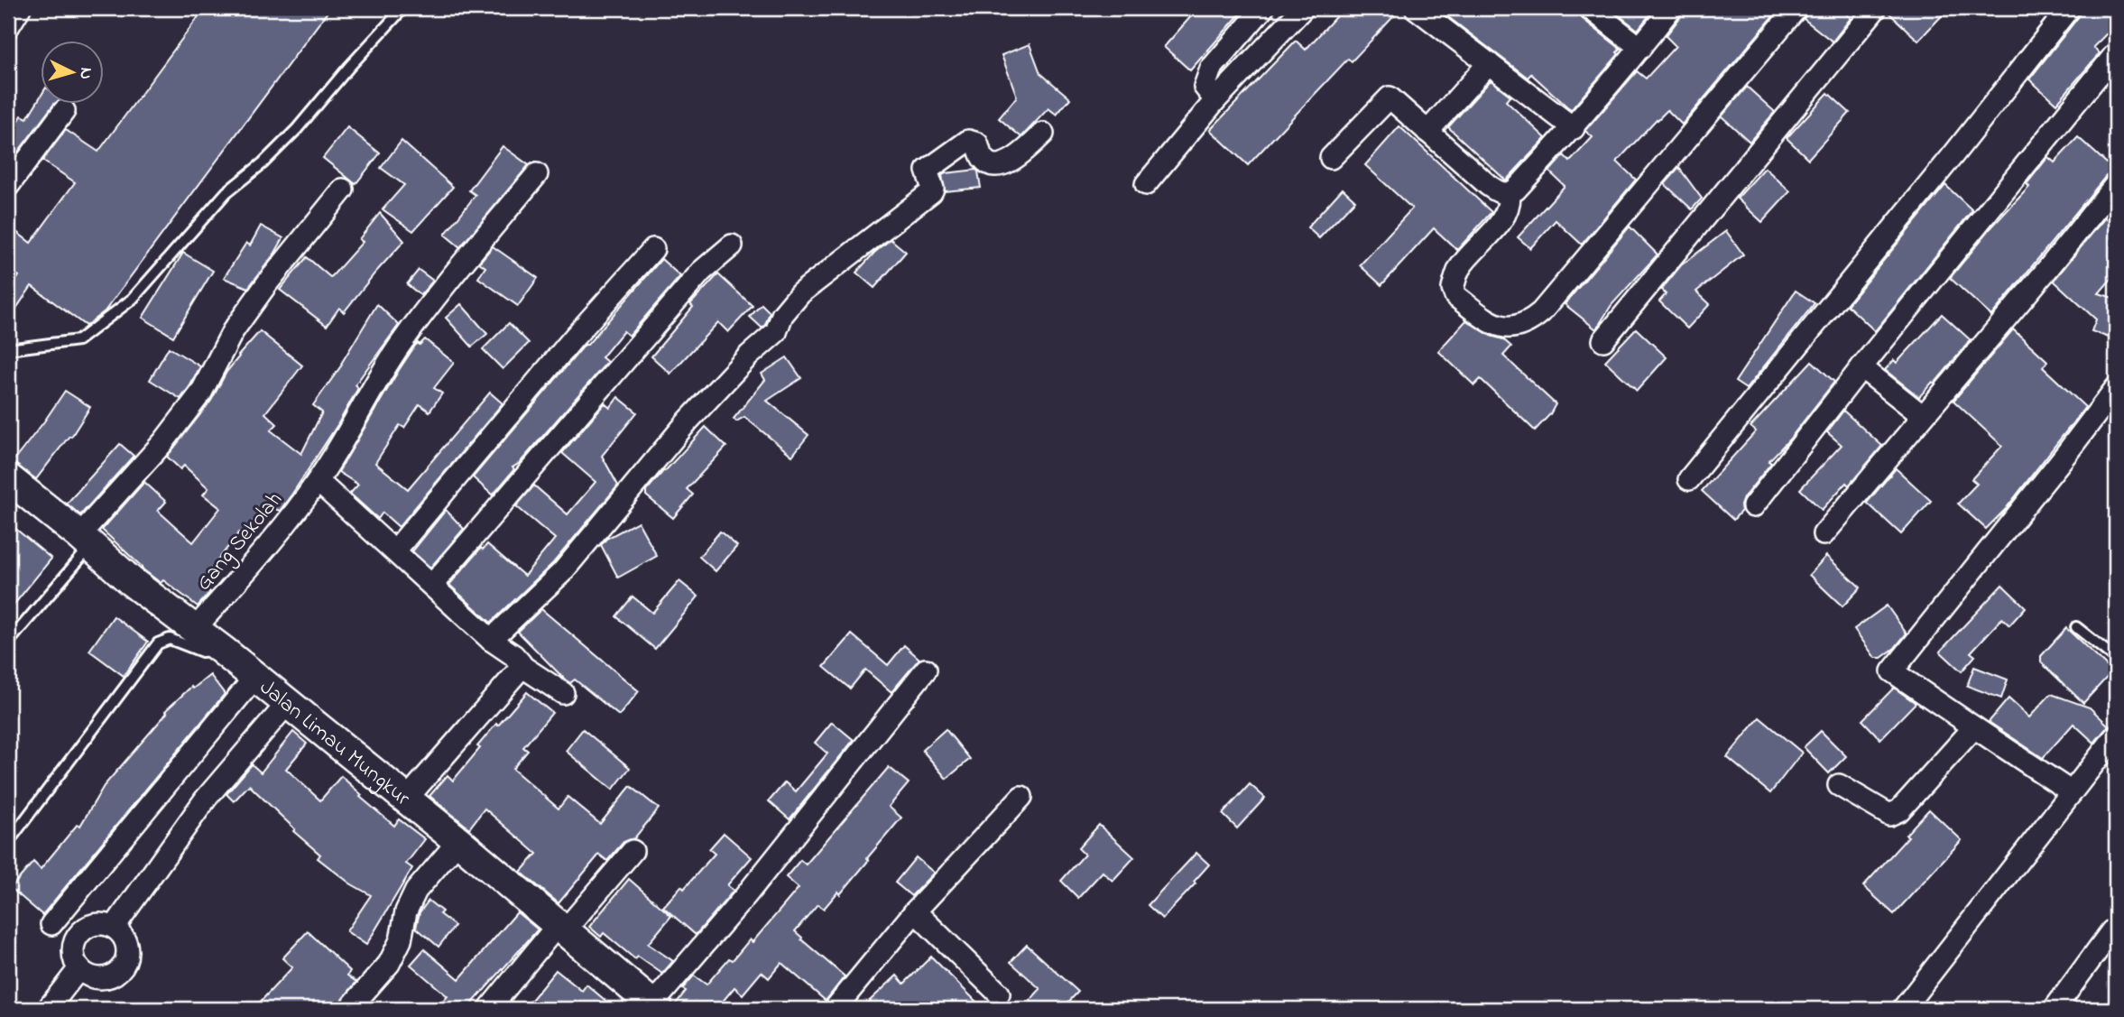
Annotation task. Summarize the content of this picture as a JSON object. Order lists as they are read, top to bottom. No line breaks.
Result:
{"streets":{"street":["Gang Sekolah","Jalan Limau Mungkur"]},"crossings":[["Gang Sekolah","Jalan Limau Mungkur"]],"north":"right"}
